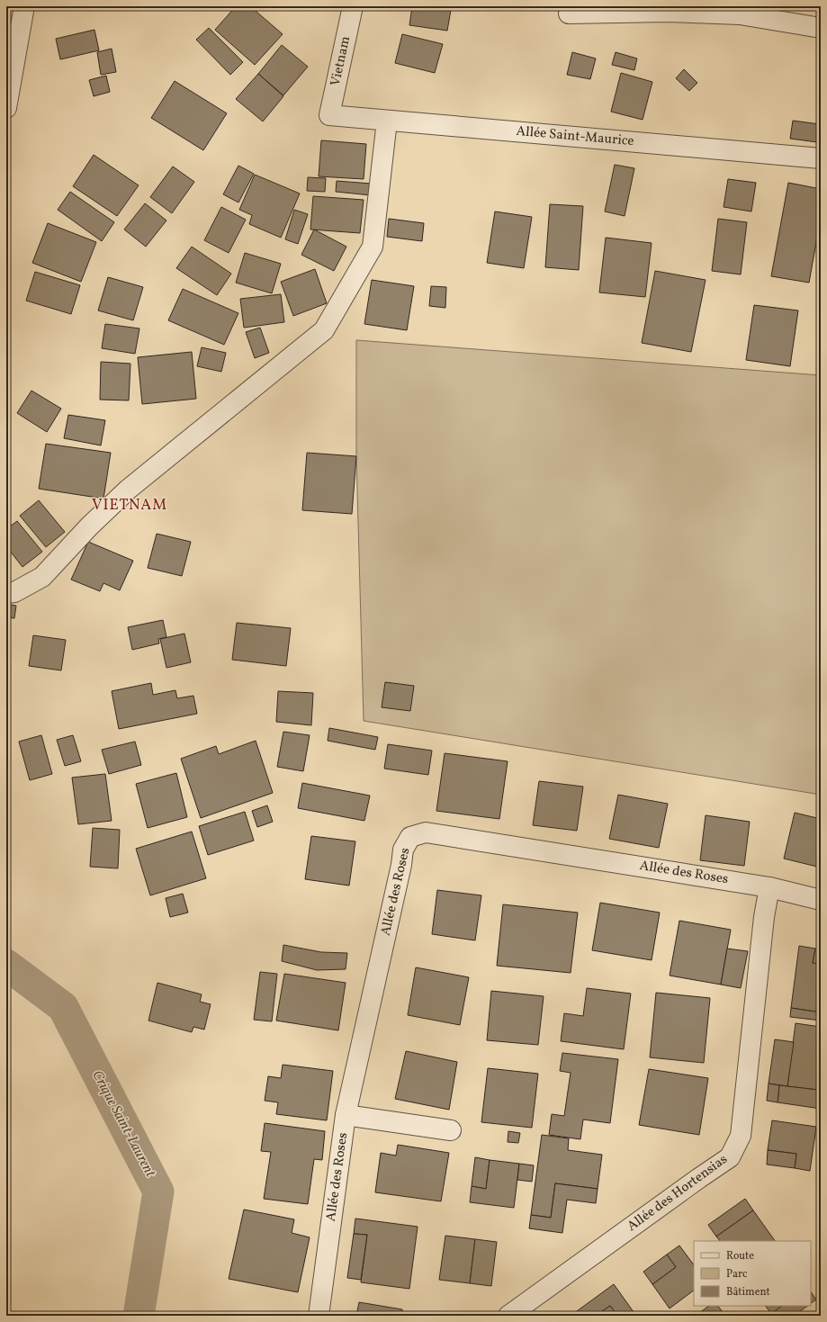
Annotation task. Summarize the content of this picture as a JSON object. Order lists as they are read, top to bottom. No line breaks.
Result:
{"streets":{"street":["Vietnam","Allée Saint-Maurice","Allée des Roses","Allée des Hortensias"]},"crossings":[["Vietnam","Allée Saint-Maurice"],["Allée des Roses","Allée des Hortensias"]],"districts":["VIETNAM"],"water":["Crique Saint-Laurent"],"legend":["Route","Parc","Bâtiment"]}
